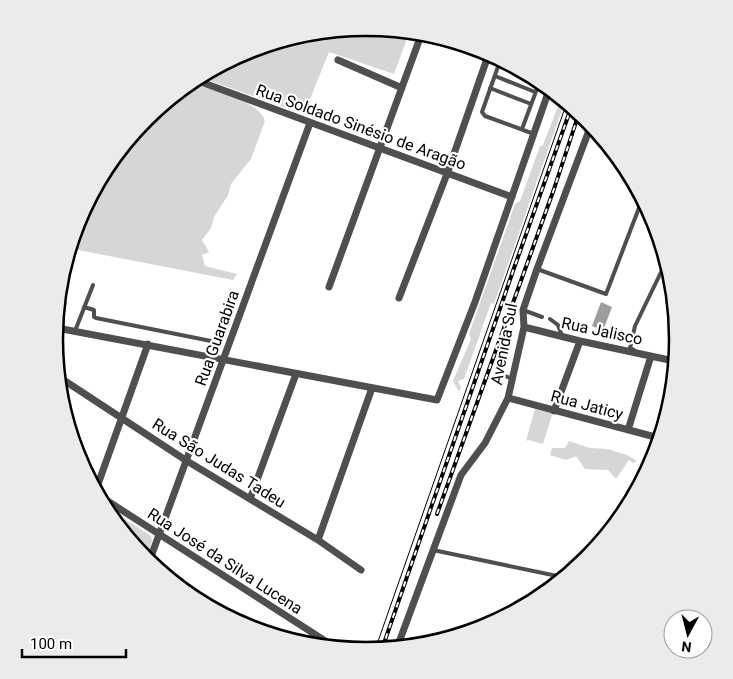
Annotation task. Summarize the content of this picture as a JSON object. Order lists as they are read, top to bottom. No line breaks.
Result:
{"streets":{"street":["Rua Soldado Sinésio de Aragão","Rua Jalisco","Rua Guarabira","Avenida Sul","Rua Jaticy","Rua São Judas Tadeu","Rua José da Silva Lucena"]},"crossings":[["Rua Soldado Sinésio de Aragão","Rua Guarabira"],["Rua Jalisco","Avenida Sul"],["Rua Guarabira","Rua São Judas Tadeu"],["Rua Guarabira","Rua José da Silva Lucena"],["Avenida Sul","Rua Jaticy"]],"scale_bar":"100 m","north":"bottom"}
